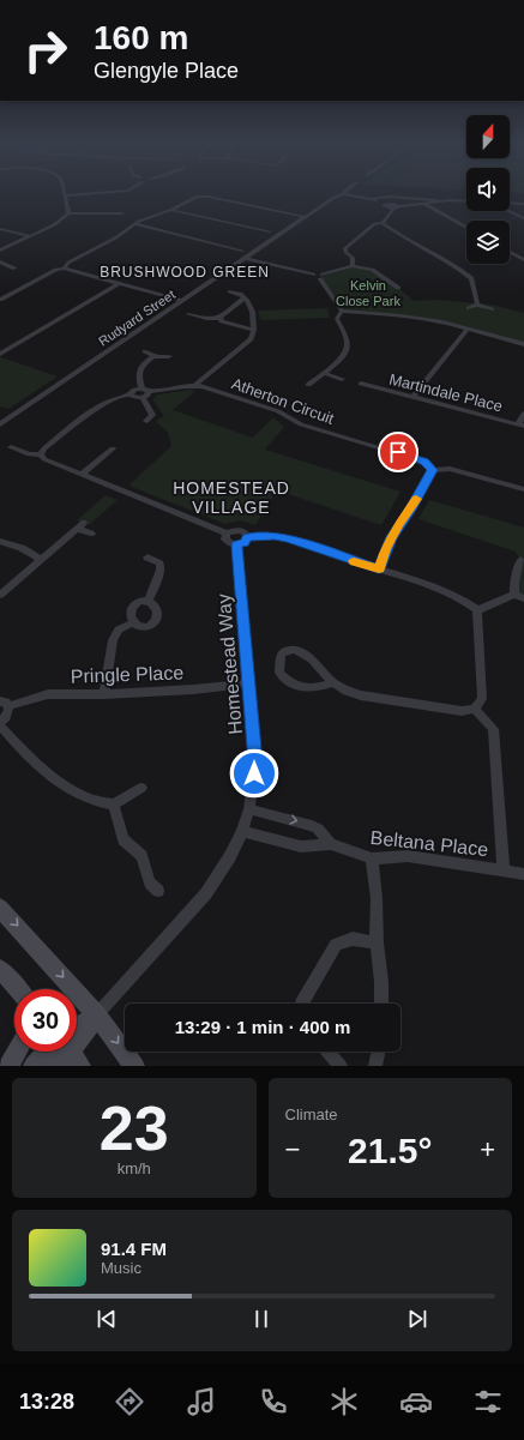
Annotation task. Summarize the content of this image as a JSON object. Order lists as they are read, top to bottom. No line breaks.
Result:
{"streets":{"street":["Rudyard Street","Martindale Place","Atherton Circuit","Homestead Way","Pringle Place","Beltana Place"]},"crossings":[["Homestead Way","Pringle Place"],["Homestead Way","Beltana Place"]],"districts":["BRUSHWOOD GREEN","HOMESTEAD VILLAGE"],"parks":["Kelvin Close Park"],"north":"top","page":{"turn":["160 m","Glengyle Place"],"limit":"30","trip":"13:29 · 1 min · 400 m","tile":[["23","km/h"],"Climate"],"heat":["−","21.5°","+"],"song":["91.4 FM","Music"],"tabs":"13:28"}}
